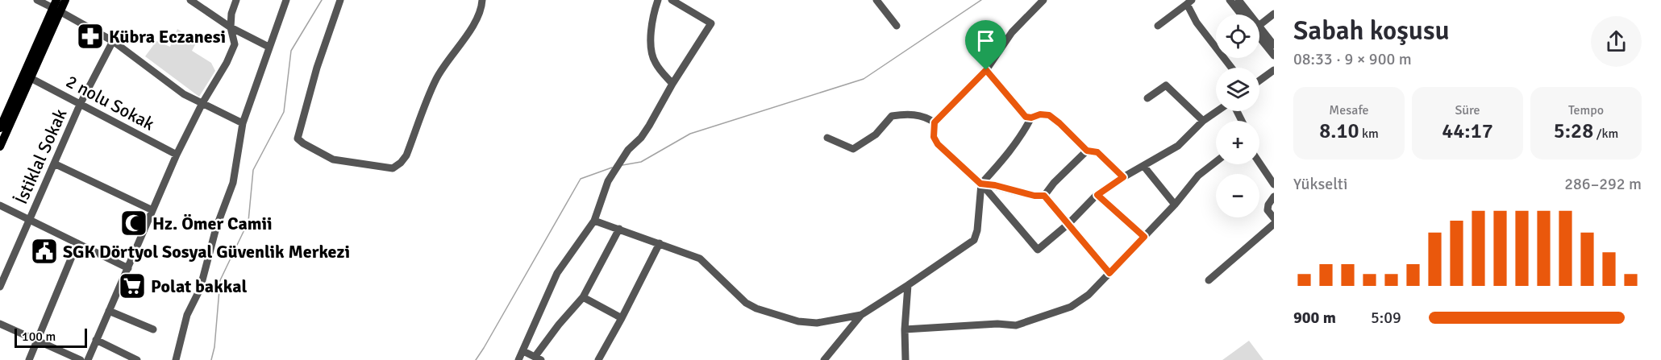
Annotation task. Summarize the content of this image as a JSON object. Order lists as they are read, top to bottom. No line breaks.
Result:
{"streets":{"street":["2 nolu Sokak","İstiklal Sokak"]},"crossings":[["2 nolu Sokak","İstiklal Sokak"]],"places":{"pharmacy":["Kübra Eczanesi"],"mosque":["Hz. Ömer Camii"],"public building":["SGK Dörtyol Sosyal Güvenlik Merkezi"],"supermarket":["Polat bakkal"]},"scale_bar":"100 m","page":{"heading":["Sabah koşusu","08:33 · 9 × 900 m"],"map_buttons":["+","−"],"stats":[["Mesafe","8.10 km"],["Süre","44:17"],["Tempo","5:28 /km"]],"chart":["Yükselti","286–292 m"],"list":[{"name":"900 m","note":"5:09"}],"scale":"100 m"}}
